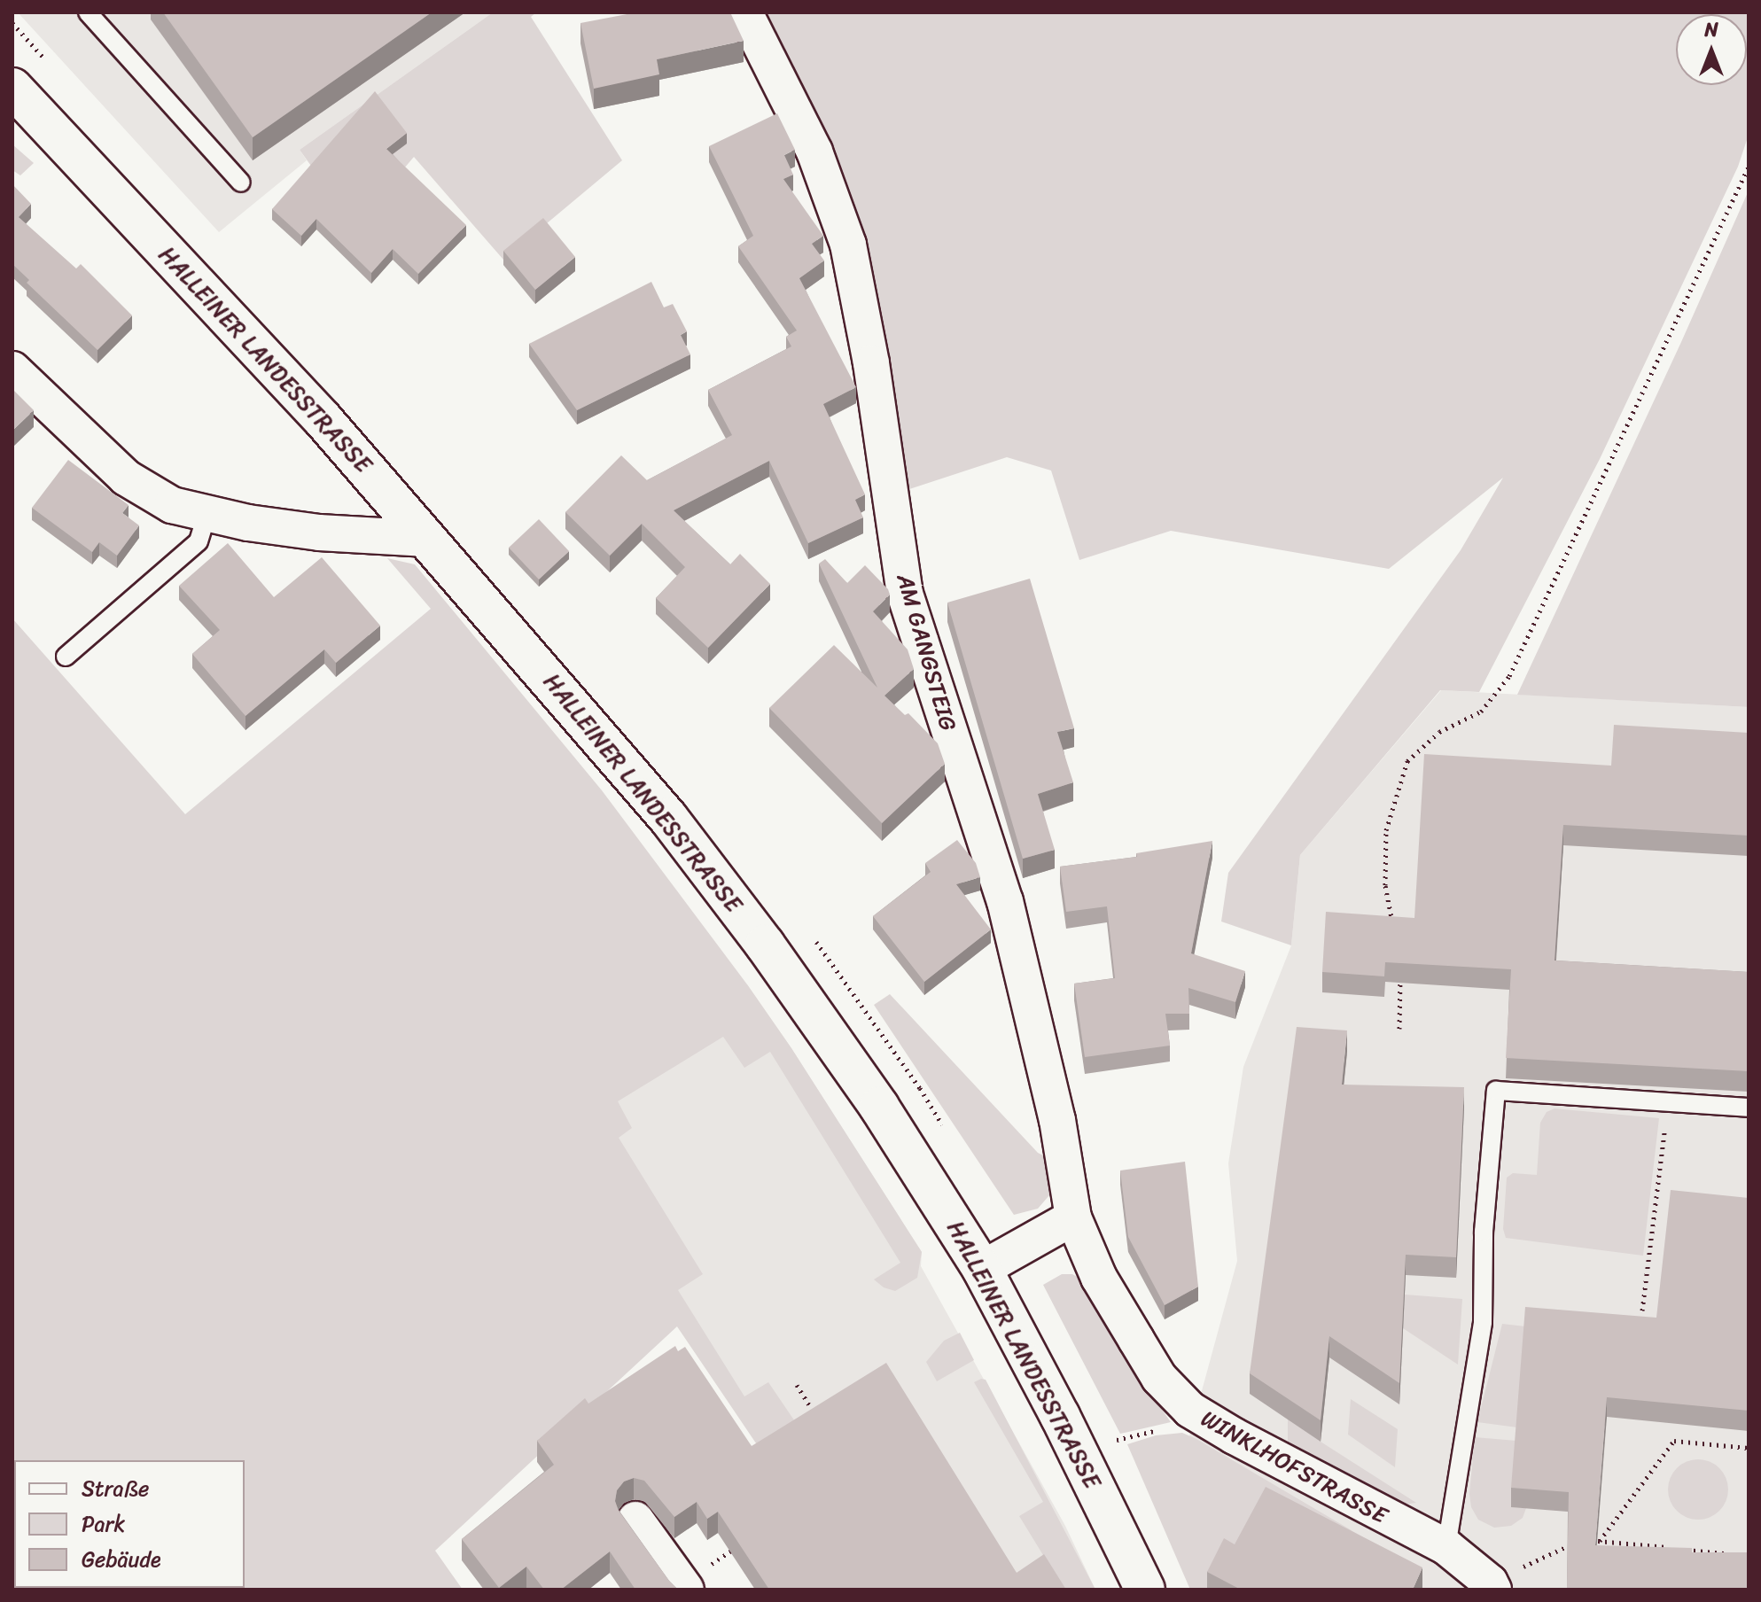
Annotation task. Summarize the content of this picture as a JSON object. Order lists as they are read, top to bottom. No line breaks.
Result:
{"streets":{"main road":["HALLEINER LANDESSTRASSE"],"street":["AM GANGSTEIG","WINKLHOFSTRASSE"]},"crossings":[["AM GANGSTEIG","WINKLHOFSTRASSE"]],"legend":["Straße","Park","Gebäude"],"north":"top"}
